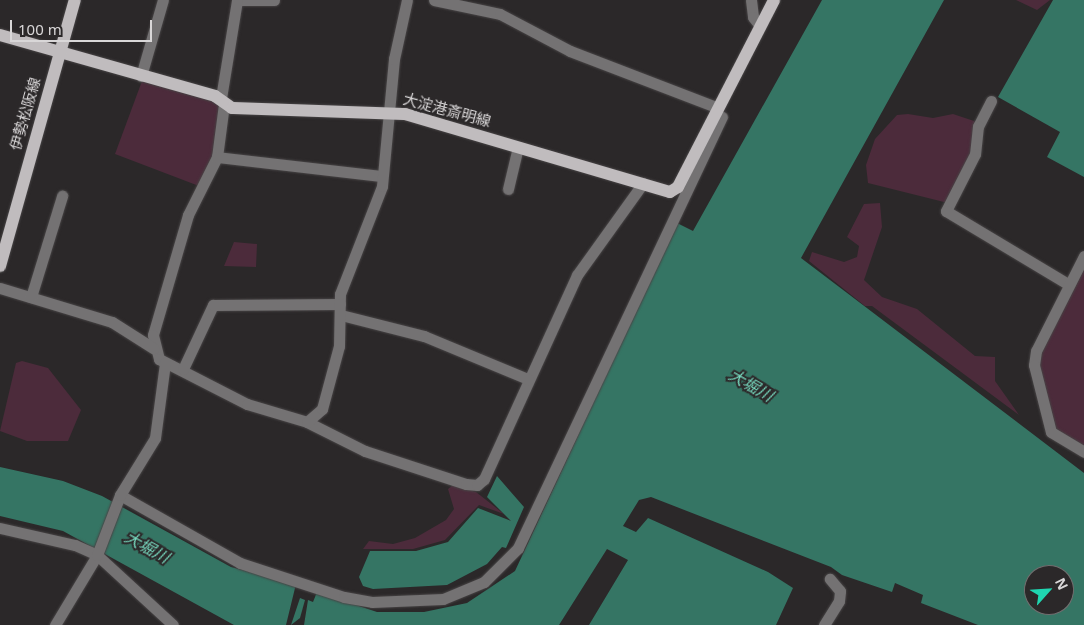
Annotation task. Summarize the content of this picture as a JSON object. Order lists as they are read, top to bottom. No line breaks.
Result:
{"streets":{"main road":["大淀港斎明線","伊勢松阪線"]},"crossings":[["大淀港斎明線","伊勢松阪線"]],"water":["大堀川"],"scale_bar":"100 m","north":"top right"}
